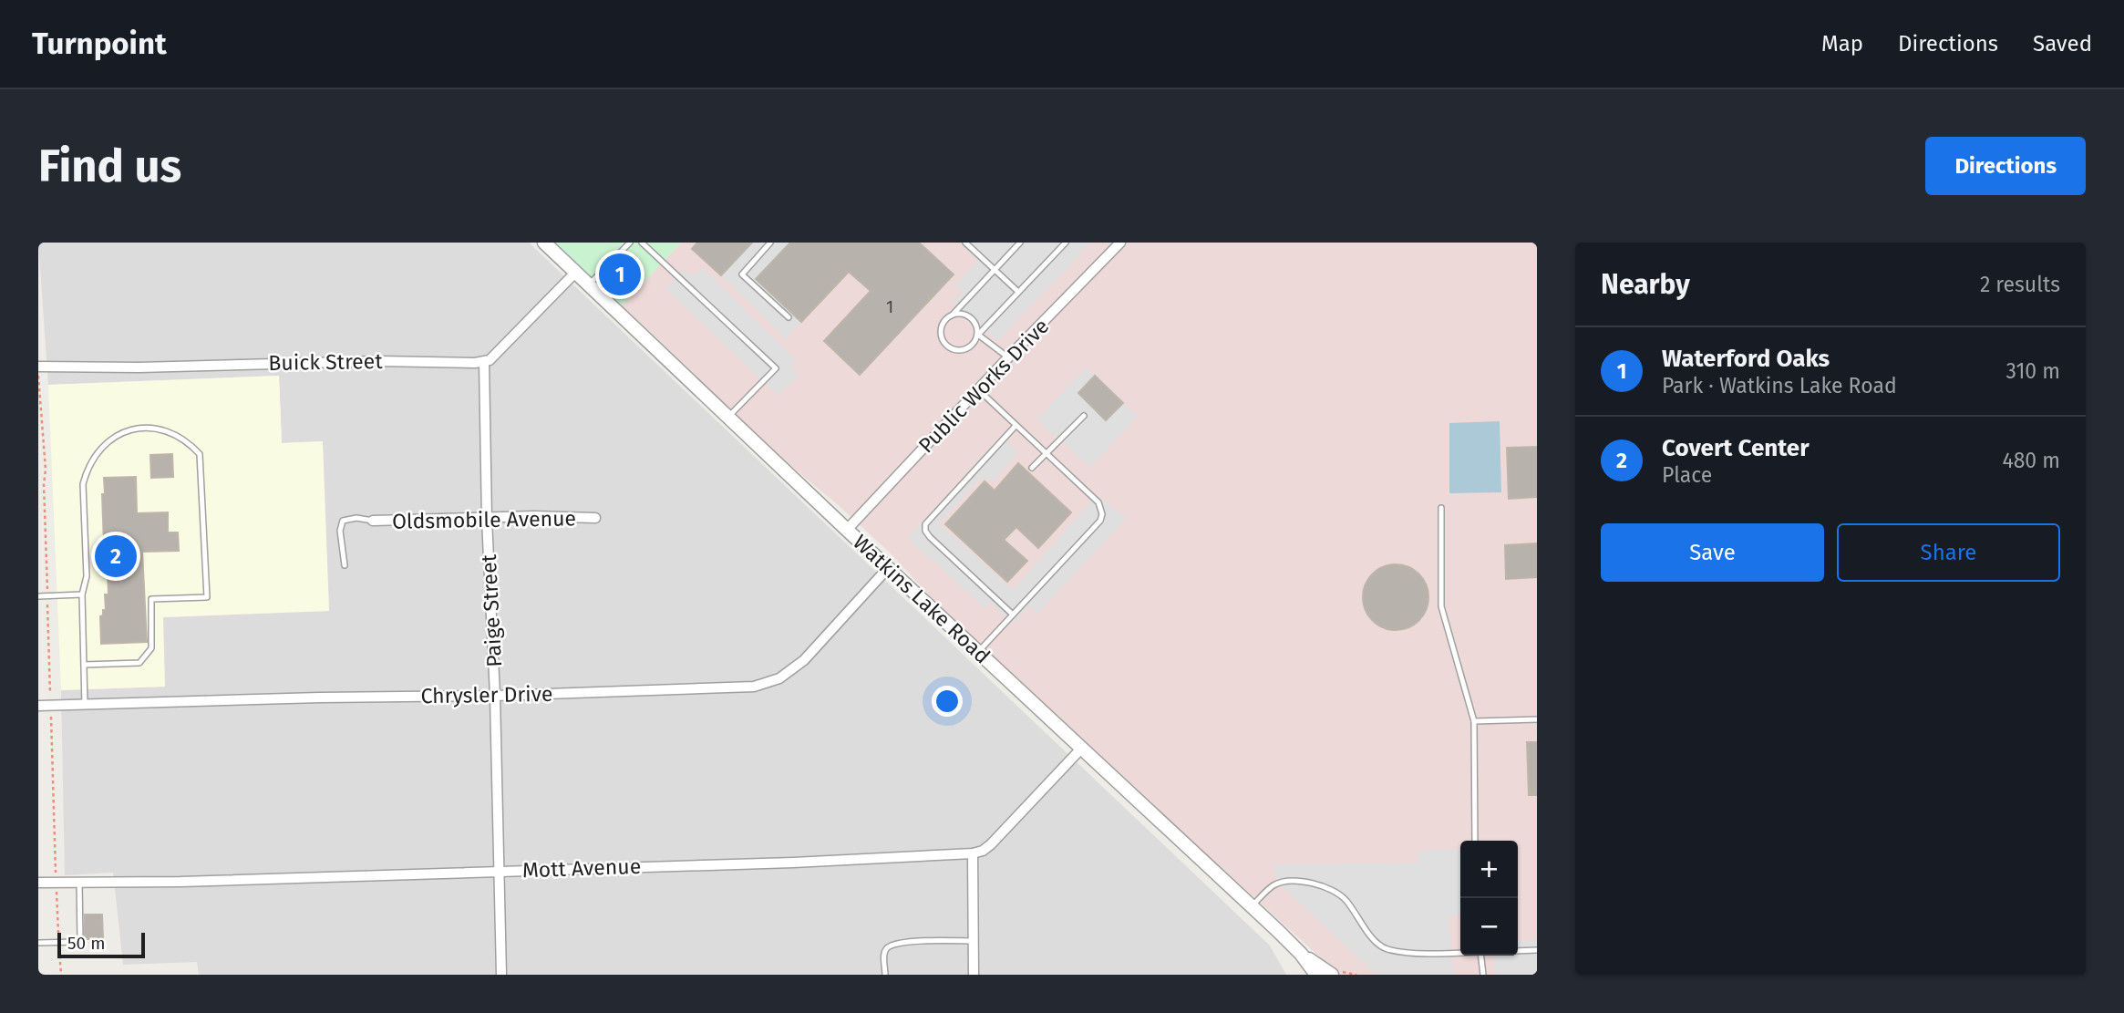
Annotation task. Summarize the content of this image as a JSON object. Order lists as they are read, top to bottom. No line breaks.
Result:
{"streets":{"street":["Buick Street","Public Works Drive","Oldsmobile Avenue","Watkins Lake Road","Paige Street","Chrysler Drive","Mott Avenue"]},"crossings":[["Buick Street","Paige Street"],["Public Works Drive","Watkins Lake Road"],["Oldsmobile Avenue","Paige Street"],["Watkins Lake Road","Chrysler Drive"],["Paige Street","Chrysler Drive"],["Paige Street","Mott Avenue"]],"house_numbers":["1"],"scale_bar":"50 m","page":{"header":"Turnpoint","nav":["Map","Directions","Saved"],"buttons":["Directions",["Save","Share"]],"title":"Find us","heading":["Nearby","2 results"],"pins":["1","2"],"list":[{"mark":"1","name":"Waterford Oaks","note":"Park · Watkins Lake Road","value":"310 m"},{"mark":"2","name":"Covert Center","note":"Place","value":"480 m"}],"map_buttons":["+","−"],"scale":"50 m"}}
